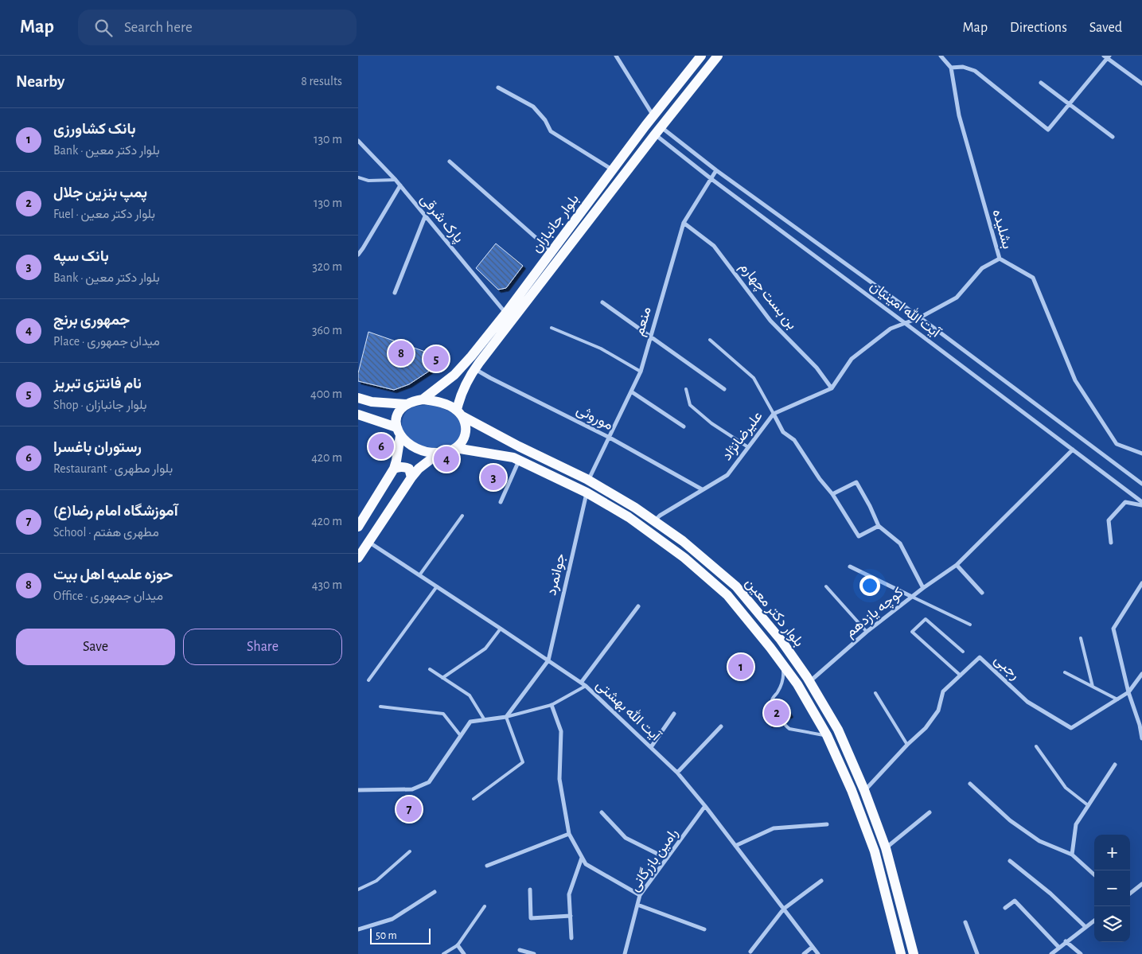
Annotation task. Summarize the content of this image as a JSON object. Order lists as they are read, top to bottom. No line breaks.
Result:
{"streets":{"main road":["بلوار جانبازان","بلوار دکتر معین"],"street":["پارک شرقی","بشلیده","بن بست چهارم","آیت الله امینیان","منعم","موروثی","علیرضانژاد","جوانمرد","کوچه یازدهم","رجبی","آیت الله بهشتی","رامین بازرگانی"]},"crossings":[["پارک شرقی","بلوار جانبازان"],["بلوار جانبازان","آیت الله امینیان"],["بلوار جانبازان","موروثی"],["بلوار جانبازان","بلوار دکتر معین"],["بن بست چهارم","منعم"],["بن بست چهارم","علیرضانژاد"],["آیت الله امینیان","منعم"],["آیت الله امینیان","کوچه یازدهم"],["منعم","موروثی"],["منعم","بلوار دکتر معین"],["موروثی","علیرضانژاد"],["علیرضانژاد","بلوار دکتر معین"],["جوانمرد","بلوار دکتر معین"],["جوانمرد","آیت الله بهشتی"],["بلوار دکتر معین","کوچه یازدهم"],["بلوار دکتر معین","رجبی"],["آیت الله بهشتی","رامین بازرگانی"]],"scale_bar":"50 m","page":{"header":"Map","search":"Search here","nav":["Map","Directions","Saved"],"heading":["Nearby","8 results"],"list":[{"mark":"1","name":"بانک کشاورزی","note":"Bank · بلوار دکتر معین","value":"130 m"},{"mark":"2","name":"پمپ بنزین جلال","note":"Fuel · بلوار دکتر معین","value":"130 m"},{"mark":"3","name":"بانک سپه","note":"Bank · بلوار دکتر معین","value":"320 m"},{"mark":"4","name":"جمهوری برنج","note":"Place · میدان جمهوری","value":"360 m"},{"mark":"5","name":"نام فانتزی تبریز","note":"Shop · بلوار جانبازان","value":"400 m"},{"mark":"6","name":"رستوران باغسرا","note":"Restaurant · بلوار مطهری","value":"420 m"},{"mark":"7","name":"آموزشگاه امام رضا(ع)","note":"School · مطهری هفتم","value":"420 m"},{"mark":"8","name":"حوزه علمیه اهل بیت","note":"Office · میدان جمهوری","value":"430 m"}],"pins":["8","5","6","4","3","1","2","7"],"buttons":["Save","Share"],"map_buttons":["+","−"],"scale":"50 m"}}
